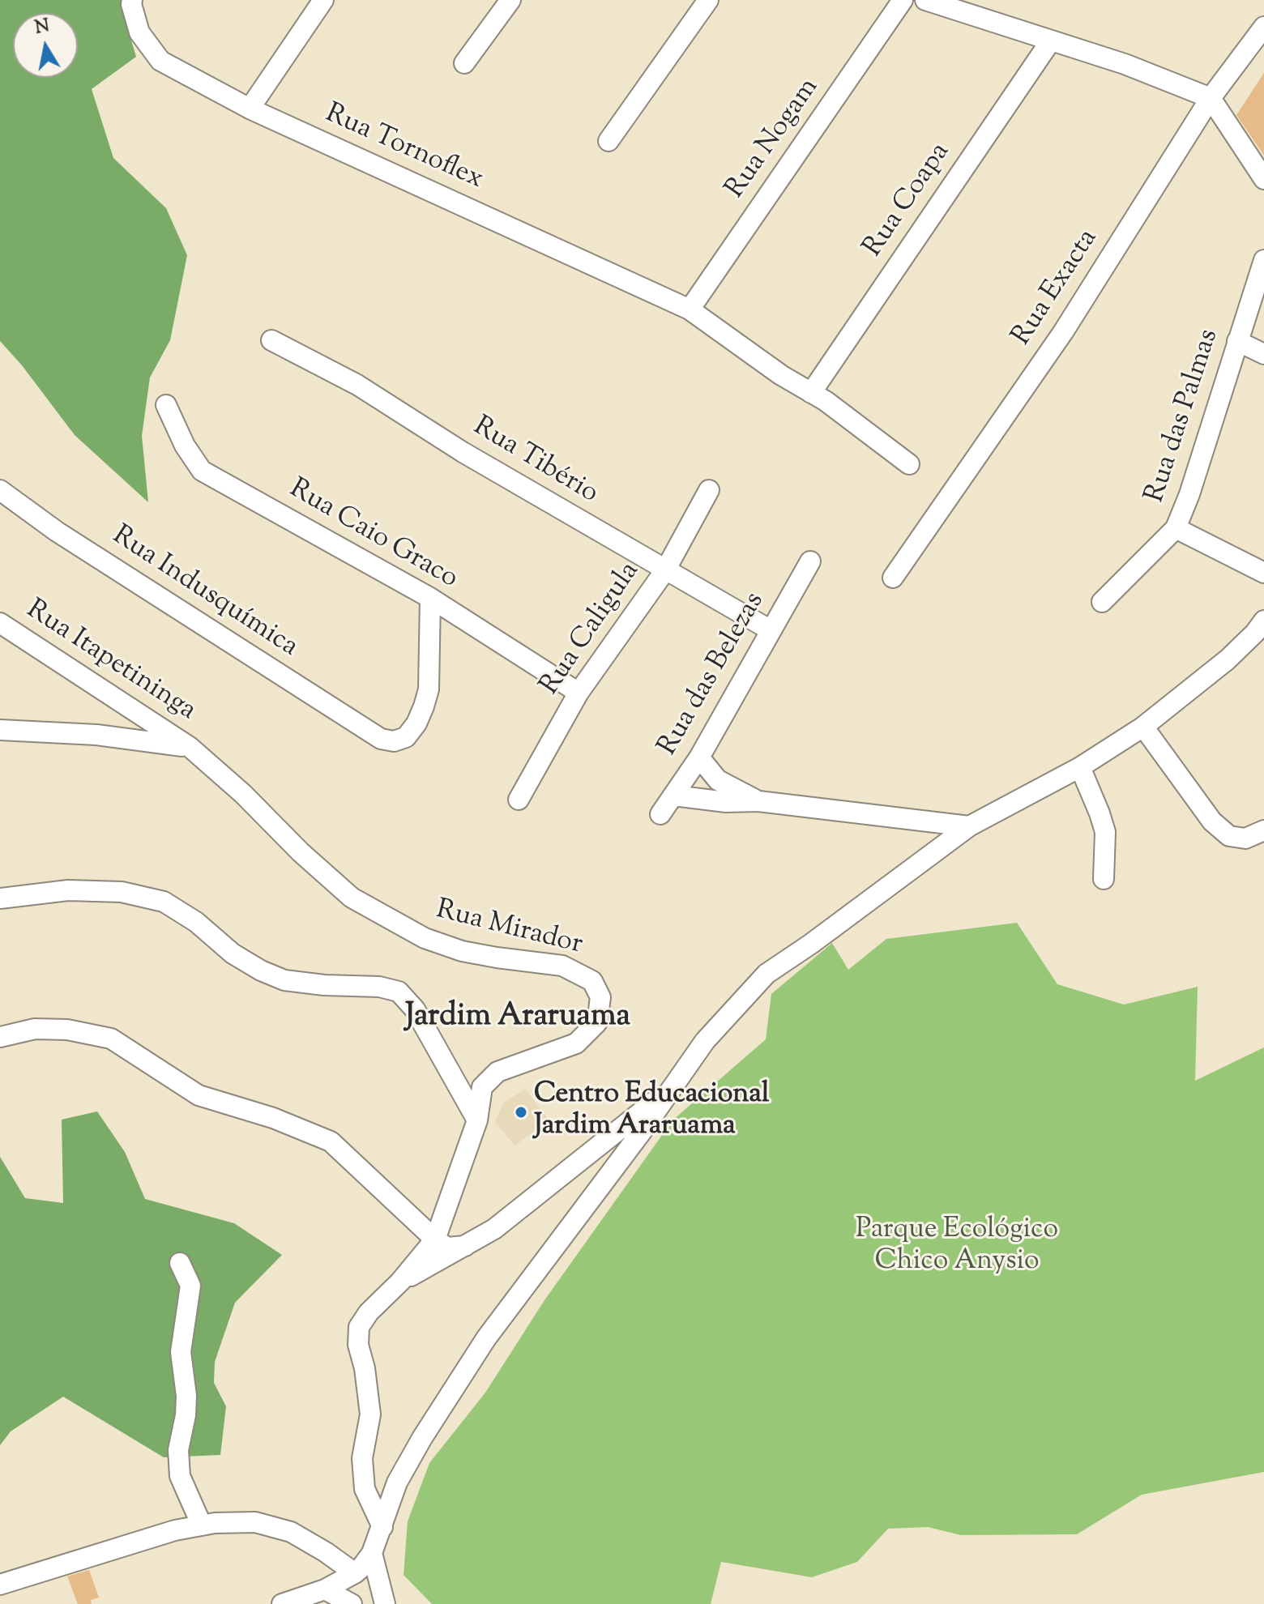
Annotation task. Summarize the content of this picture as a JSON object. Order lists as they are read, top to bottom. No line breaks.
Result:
{"streets":{"street":["Rua Nogam","Rua Tornoflex","Rua Coapa","Rua Exacta","Rua das Palmas","Rua Tibério","Rua Caio Graco","Rua Indusquímica","Rua Caligula","Rua Itapetininga","Rua das Belezas","Rua Mirador"]},"crossings":[["Rua Nogam","Rua Tornoflex"],["Rua Tibério","Rua Caligula"],["Rua Tibério","Rua das Belezas"],["Rua Caio Graco","Rua Indusquímica"],["Rua Caio Graco","Rua Caligula"],["Rua Itapetininga","Rua Mirador"]],"districts":["Jardim Araruama"],"parks":["Parque Ecológico Chico Anysio"],"places":["Centro Educacional Jardim Araruama"],"north":"top"}
